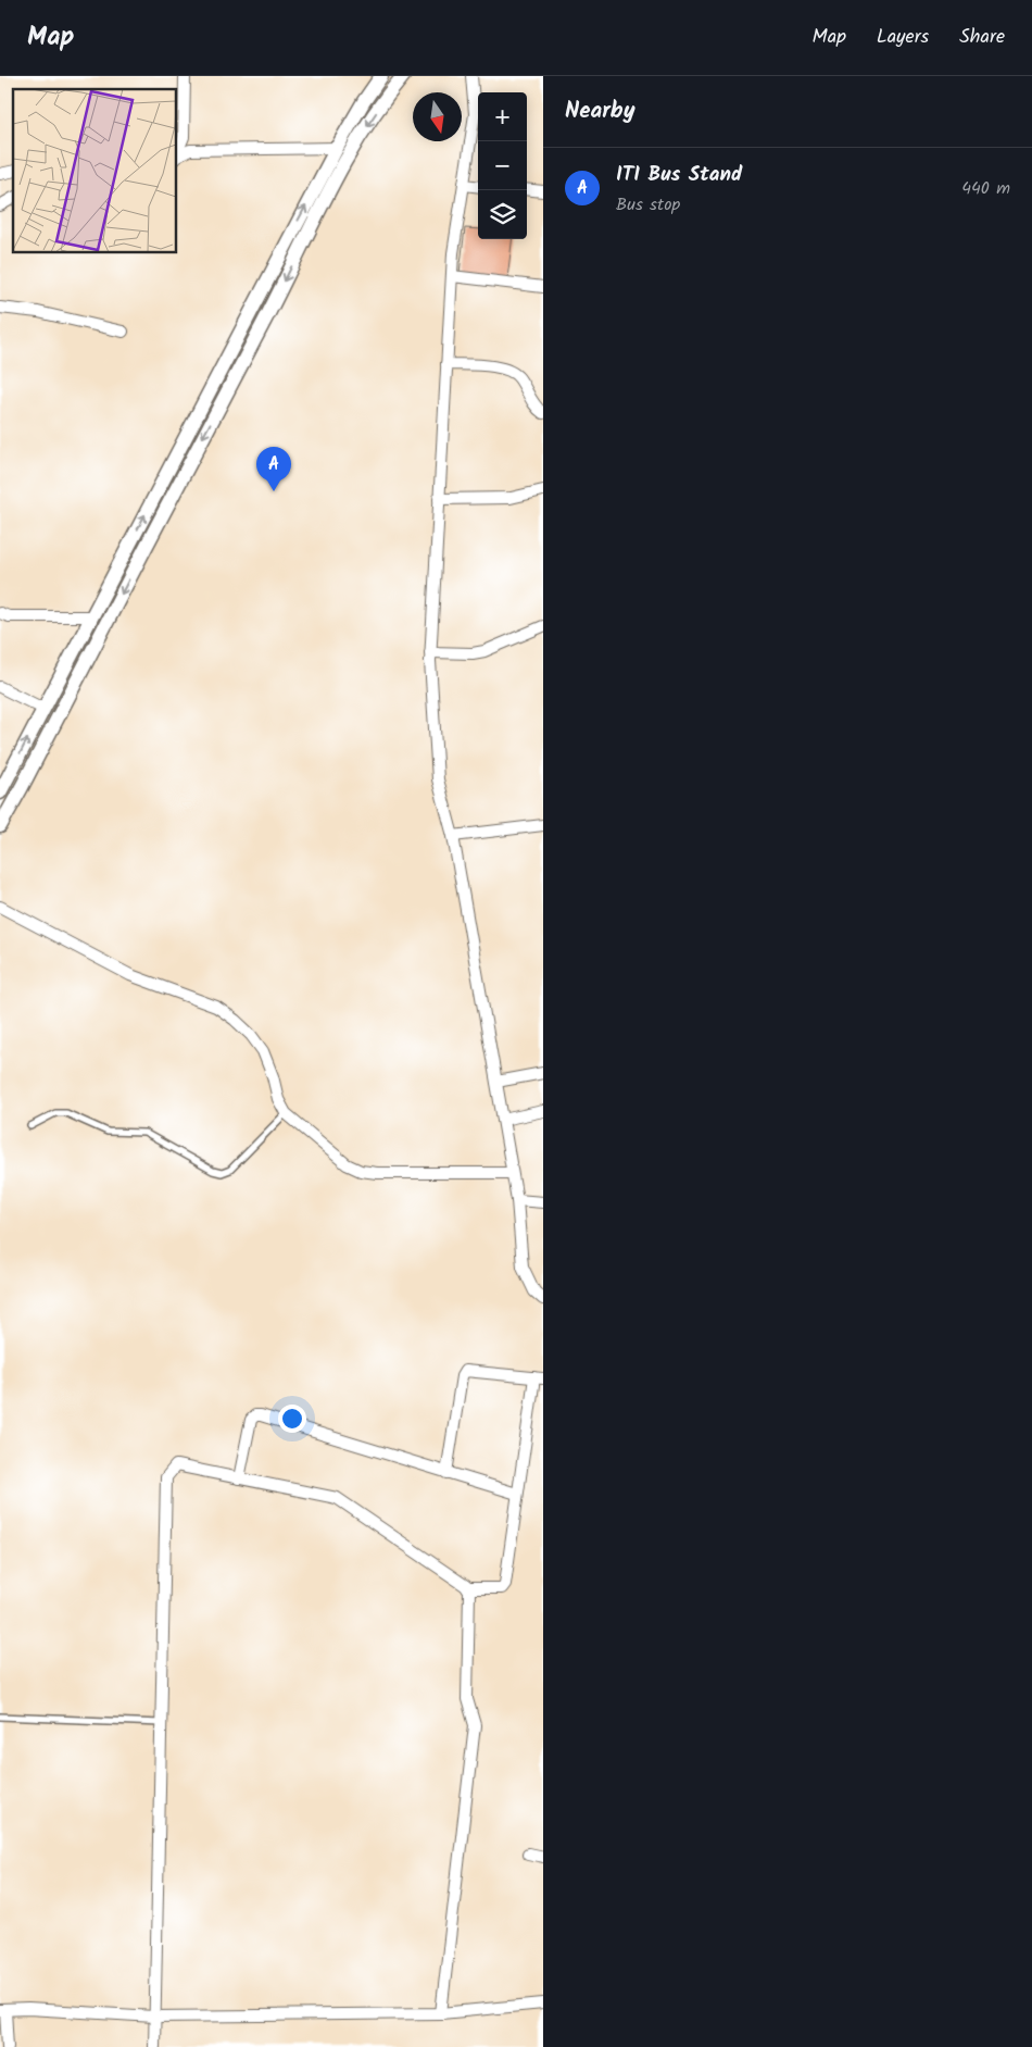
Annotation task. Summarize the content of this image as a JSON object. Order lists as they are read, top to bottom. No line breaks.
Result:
{"north":"bottom","page":{"header":"Map","nav":["Map","Layers","Share"],"heading":"Nearby","map_buttons":["+","−"],"list":[{"mark":"A","name":"ITI Bus Stand","note":"Bus stop","value":"440 m"}],"pins":"A"}}
